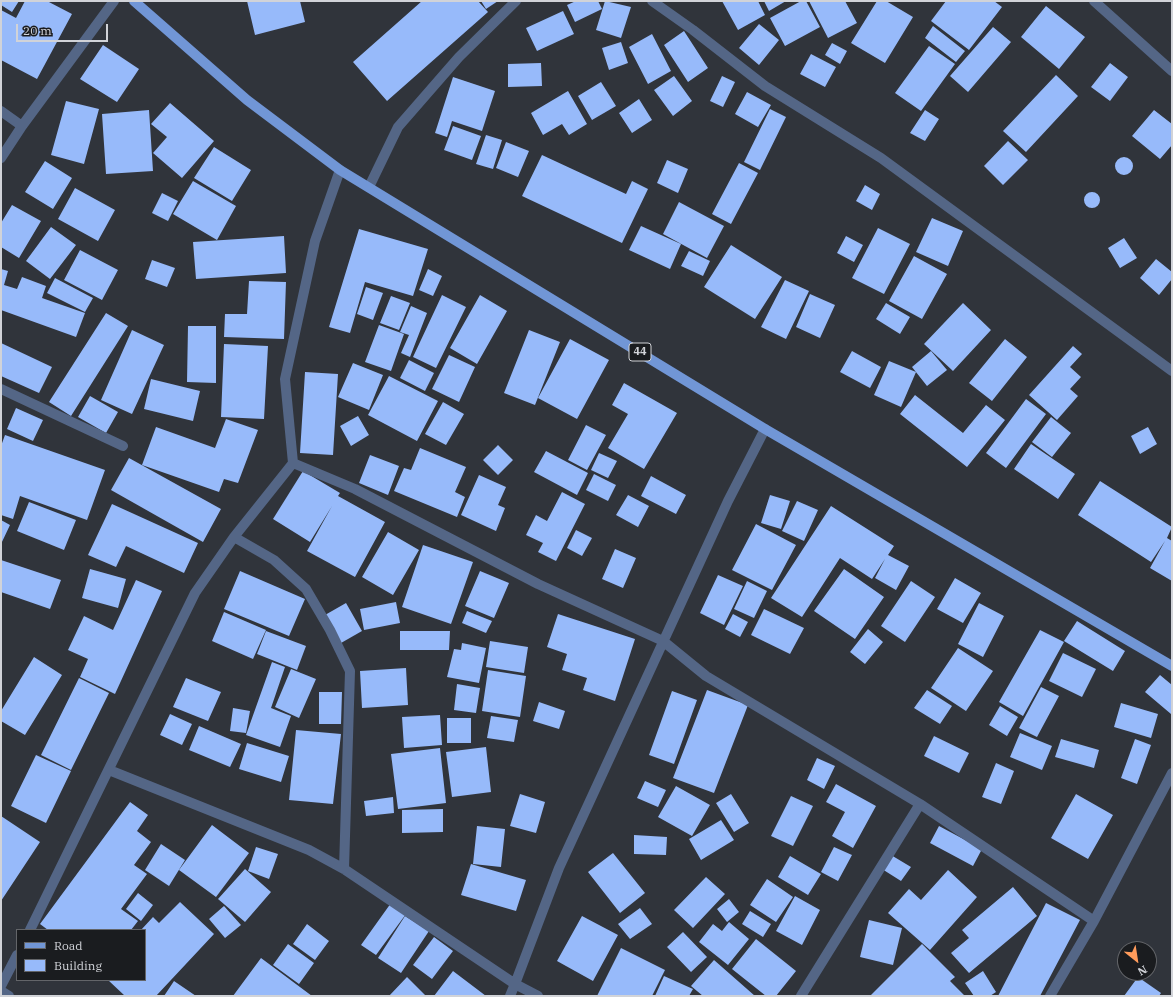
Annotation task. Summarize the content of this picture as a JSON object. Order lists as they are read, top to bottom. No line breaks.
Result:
{"streets":{"main road":["44"]},"legend":["Road","Building"],"scale_bar":"20 m","north":"bottom right"}
